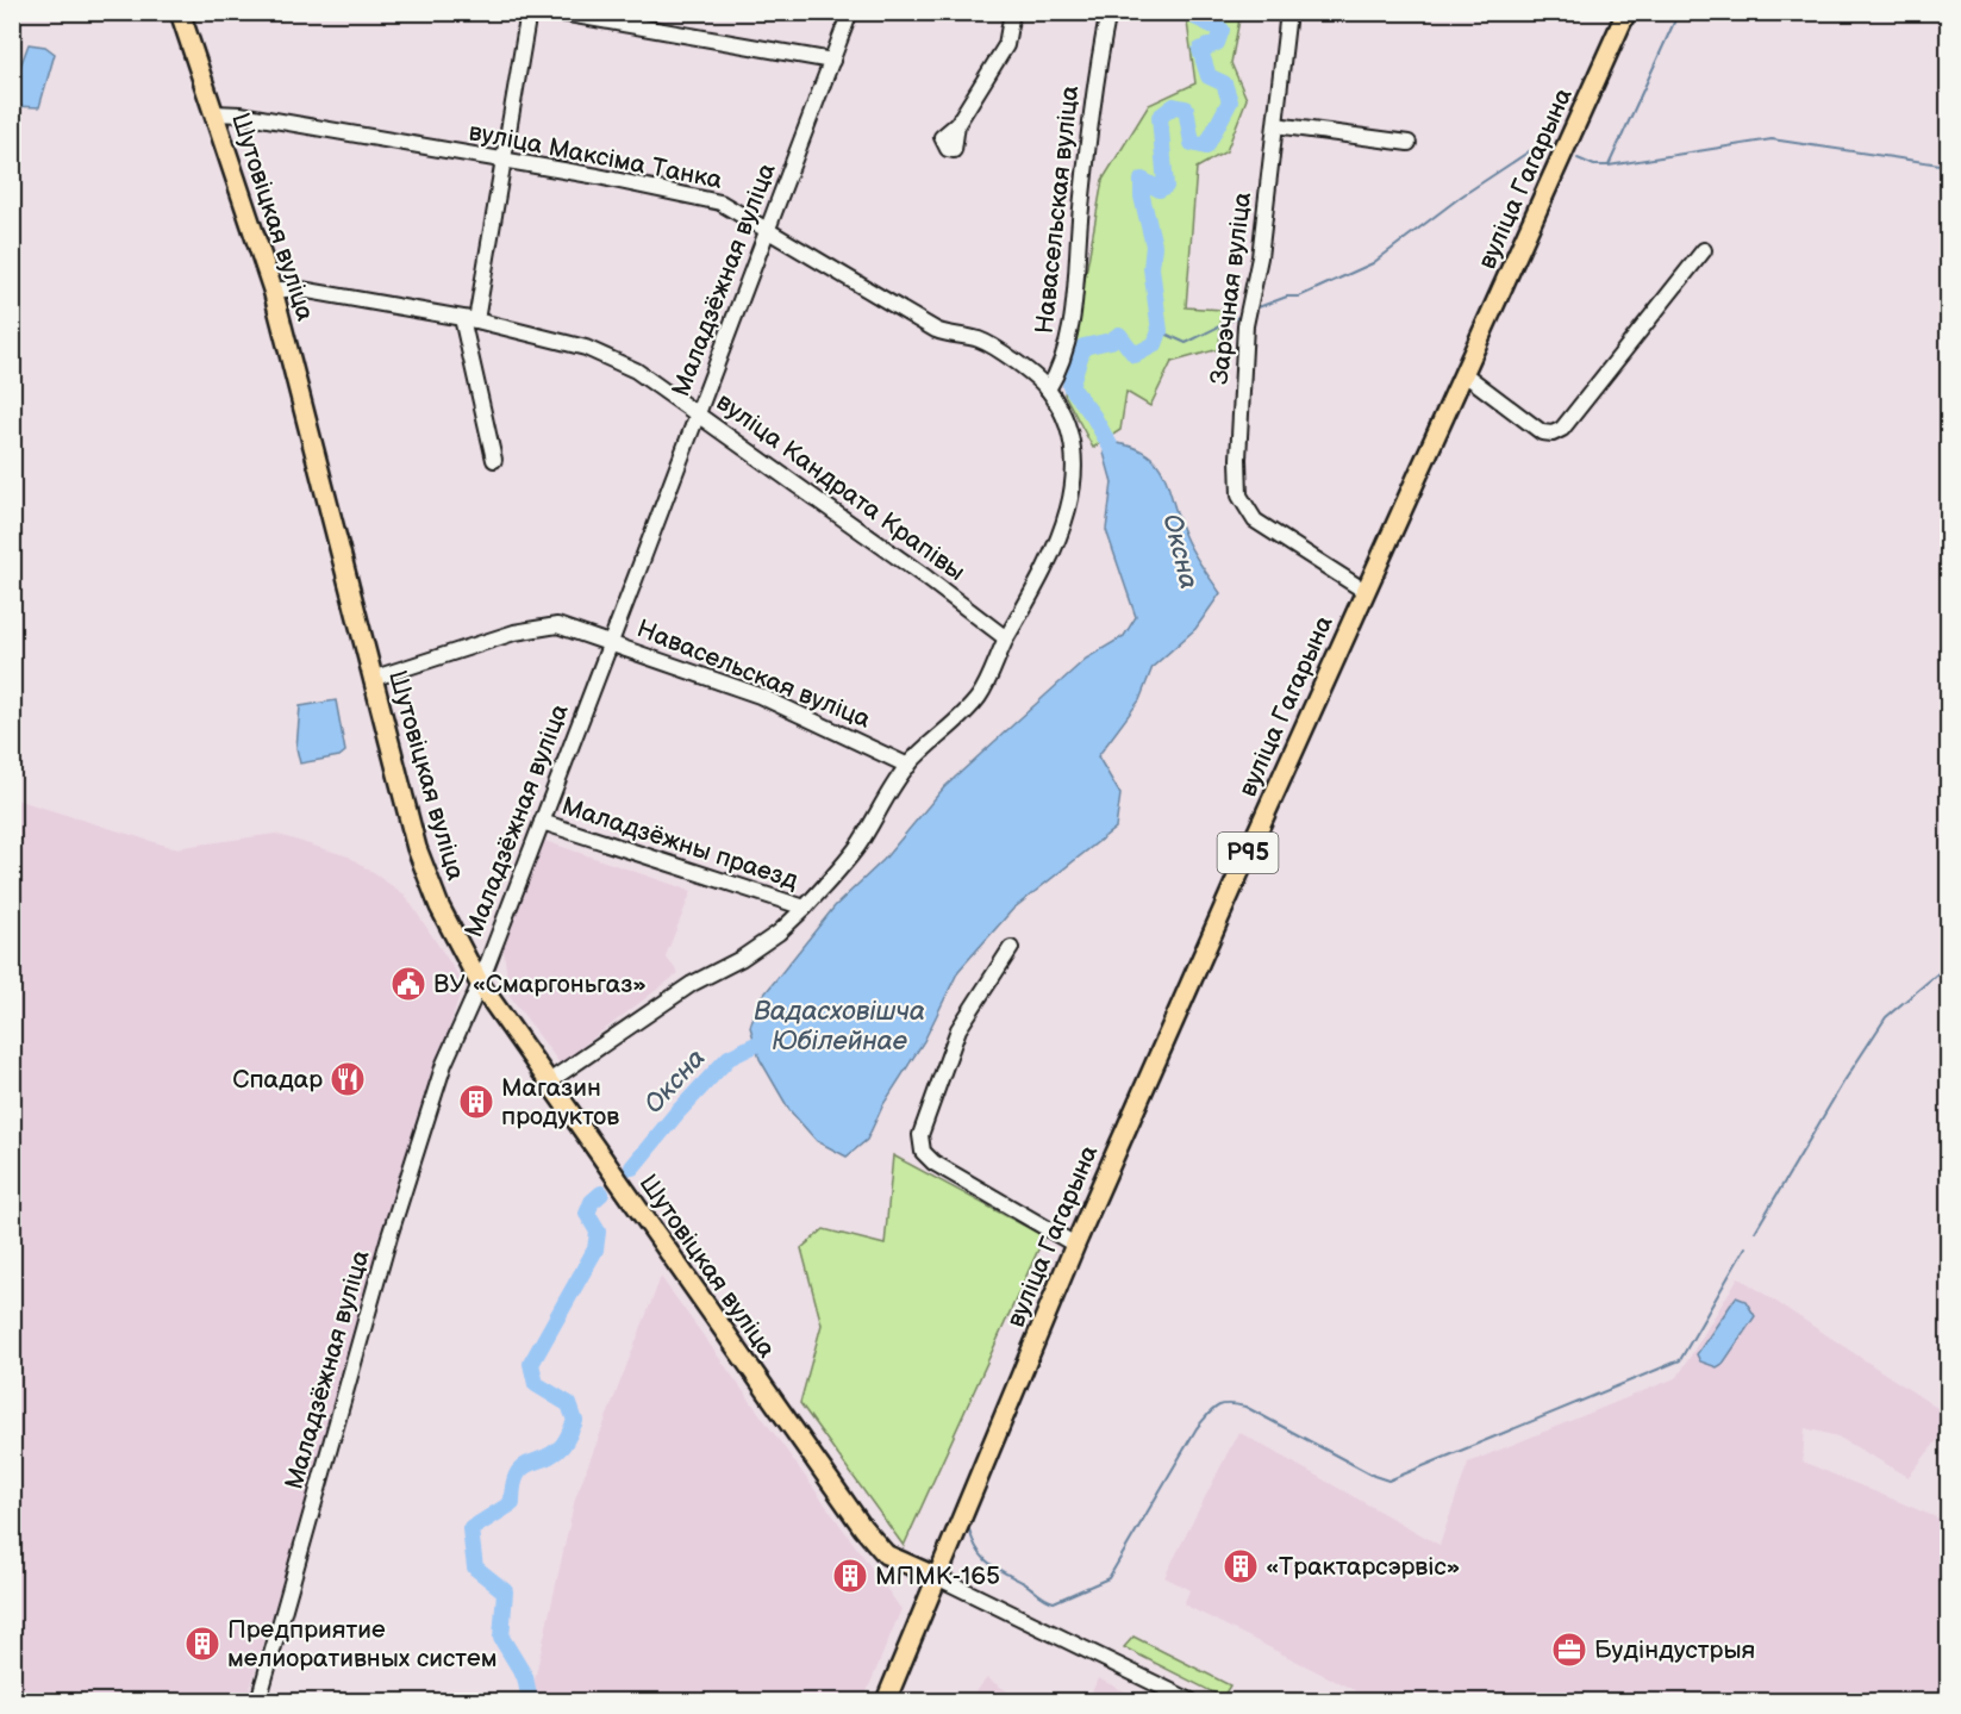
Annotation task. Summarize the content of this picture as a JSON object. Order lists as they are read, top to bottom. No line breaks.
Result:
{"streets":{"main road":["вуліца Гагарына","Шутовіцкая вуліца","Р95"],"street":["вуліца Максіма Танка","Навасельская вуліца","Маладзёжная вуліца","Зарэчная вуліца","вуліца Кандрата Крапівы","Маладзёжны праезд"]},"crossings":[["вуліца Максіма Танка","Навасельская вуліца"],["вуліца Максіма Танка","Шутовіцкая вуліца"],["вуліца Максіма Танка","Маладзёжная вуліца"],["вуліца Гагарына","Шутовіцкая вуліца"],["вуліца Гагарына","Зарэчная вуліца"],["Навасельская вуліца","Шутовіцкая вуліца"],["Навасельская вуліца","Маладзёжная вуліца"],["Навасельская вуліца","Маладзёжны праезд"],["Шутовіцкая вуліца","Маладзёжная вуліца"],["Шутовіцкая вуліца","вуліца Кандрата Крапівы"],["Шутовіцкая вуліца","Маладзёжны праезд"],["Маладзёжная вуліца","вуліца Кандрата Крапівы"],["Маладзёжная вуліца","Маладзёжны праезд"]],"water":["Оксна","Вадасховішча Юбілейнае"],"places":{"public building":["ВУ «Смаргоньгаз»"],"restaurant":["Спадар"],"building":["Магазин продуктов","«Трактарсэрвіс»","МПМК-165","Предприятие мелиоративных систем"],"office":["Будіндустрыя"]}}
